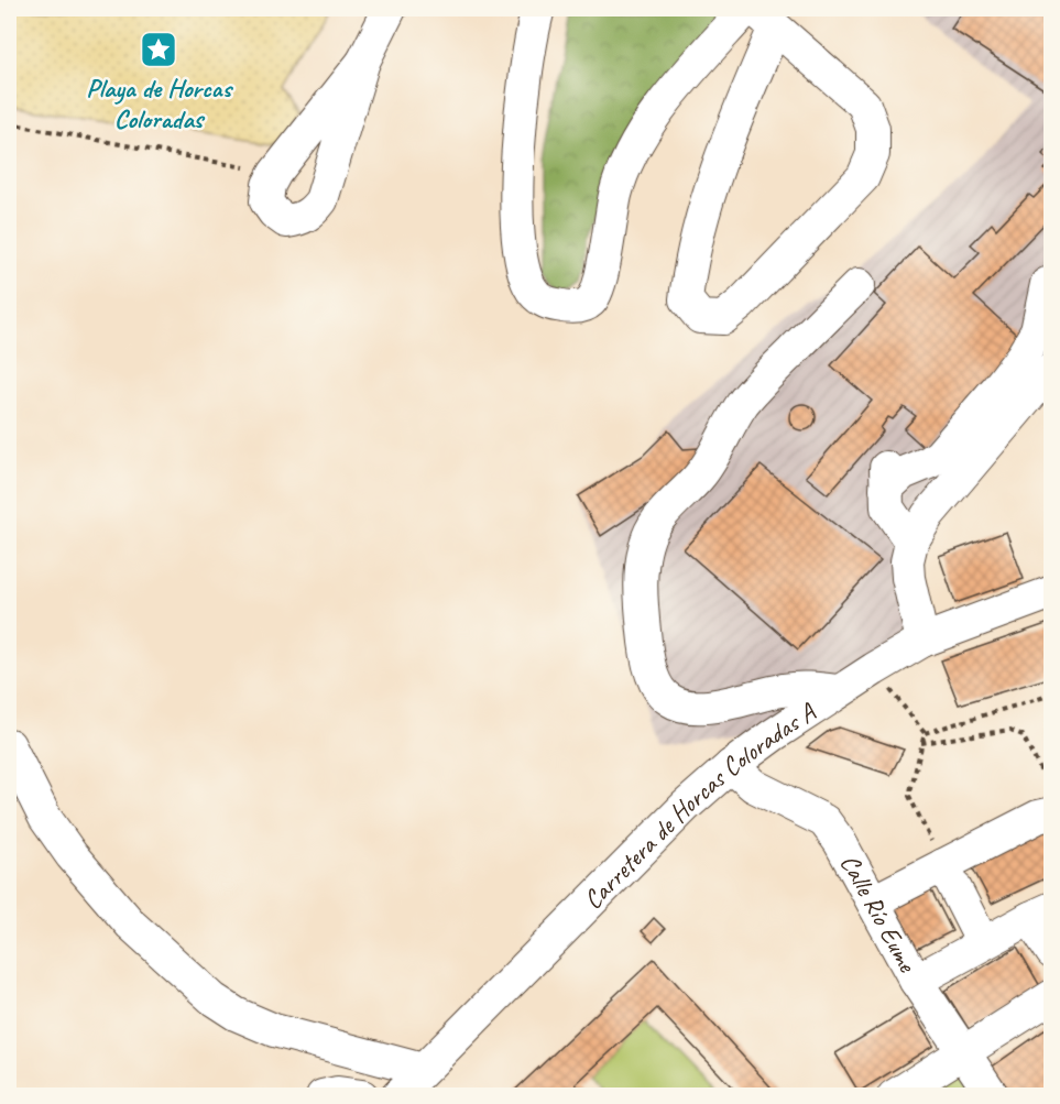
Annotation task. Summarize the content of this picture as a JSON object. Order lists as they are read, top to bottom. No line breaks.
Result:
{"streets":{"street":["Carretera de Horcas Coloradas A","Calle Río Eume"]},"crossings":[["Carretera de Horcas Coloradas A","Calle Río Eume"]],"places":{"place":["Playa de Horcas Coloradas"]}}
